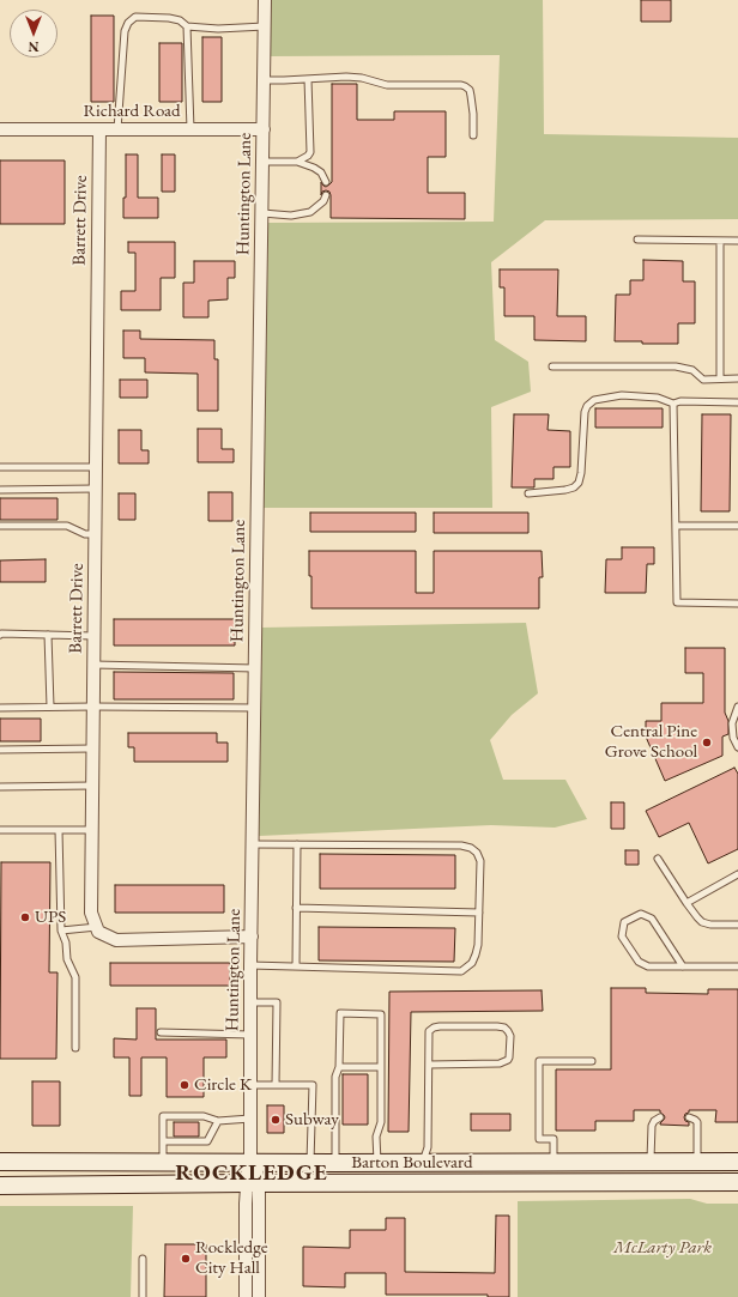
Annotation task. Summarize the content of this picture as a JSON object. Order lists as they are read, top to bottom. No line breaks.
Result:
{"streets":{"main road":["Barton Boulevard"],"street":["Richard Road","Huntington Lane","Barrett Drive"]},"crossings":[["Richard Road","Huntington Lane"],["Richard Road","Barrett Drive"],["Huntington Lane","Barton Boulevard"]],"districts":["ROCKLEDGE"],"parks":["McLarty Park"],"places":["Central Pine Grove School","UPS","Circle K","Subway","Rockledge City Hall"],"north":"bottom"}
